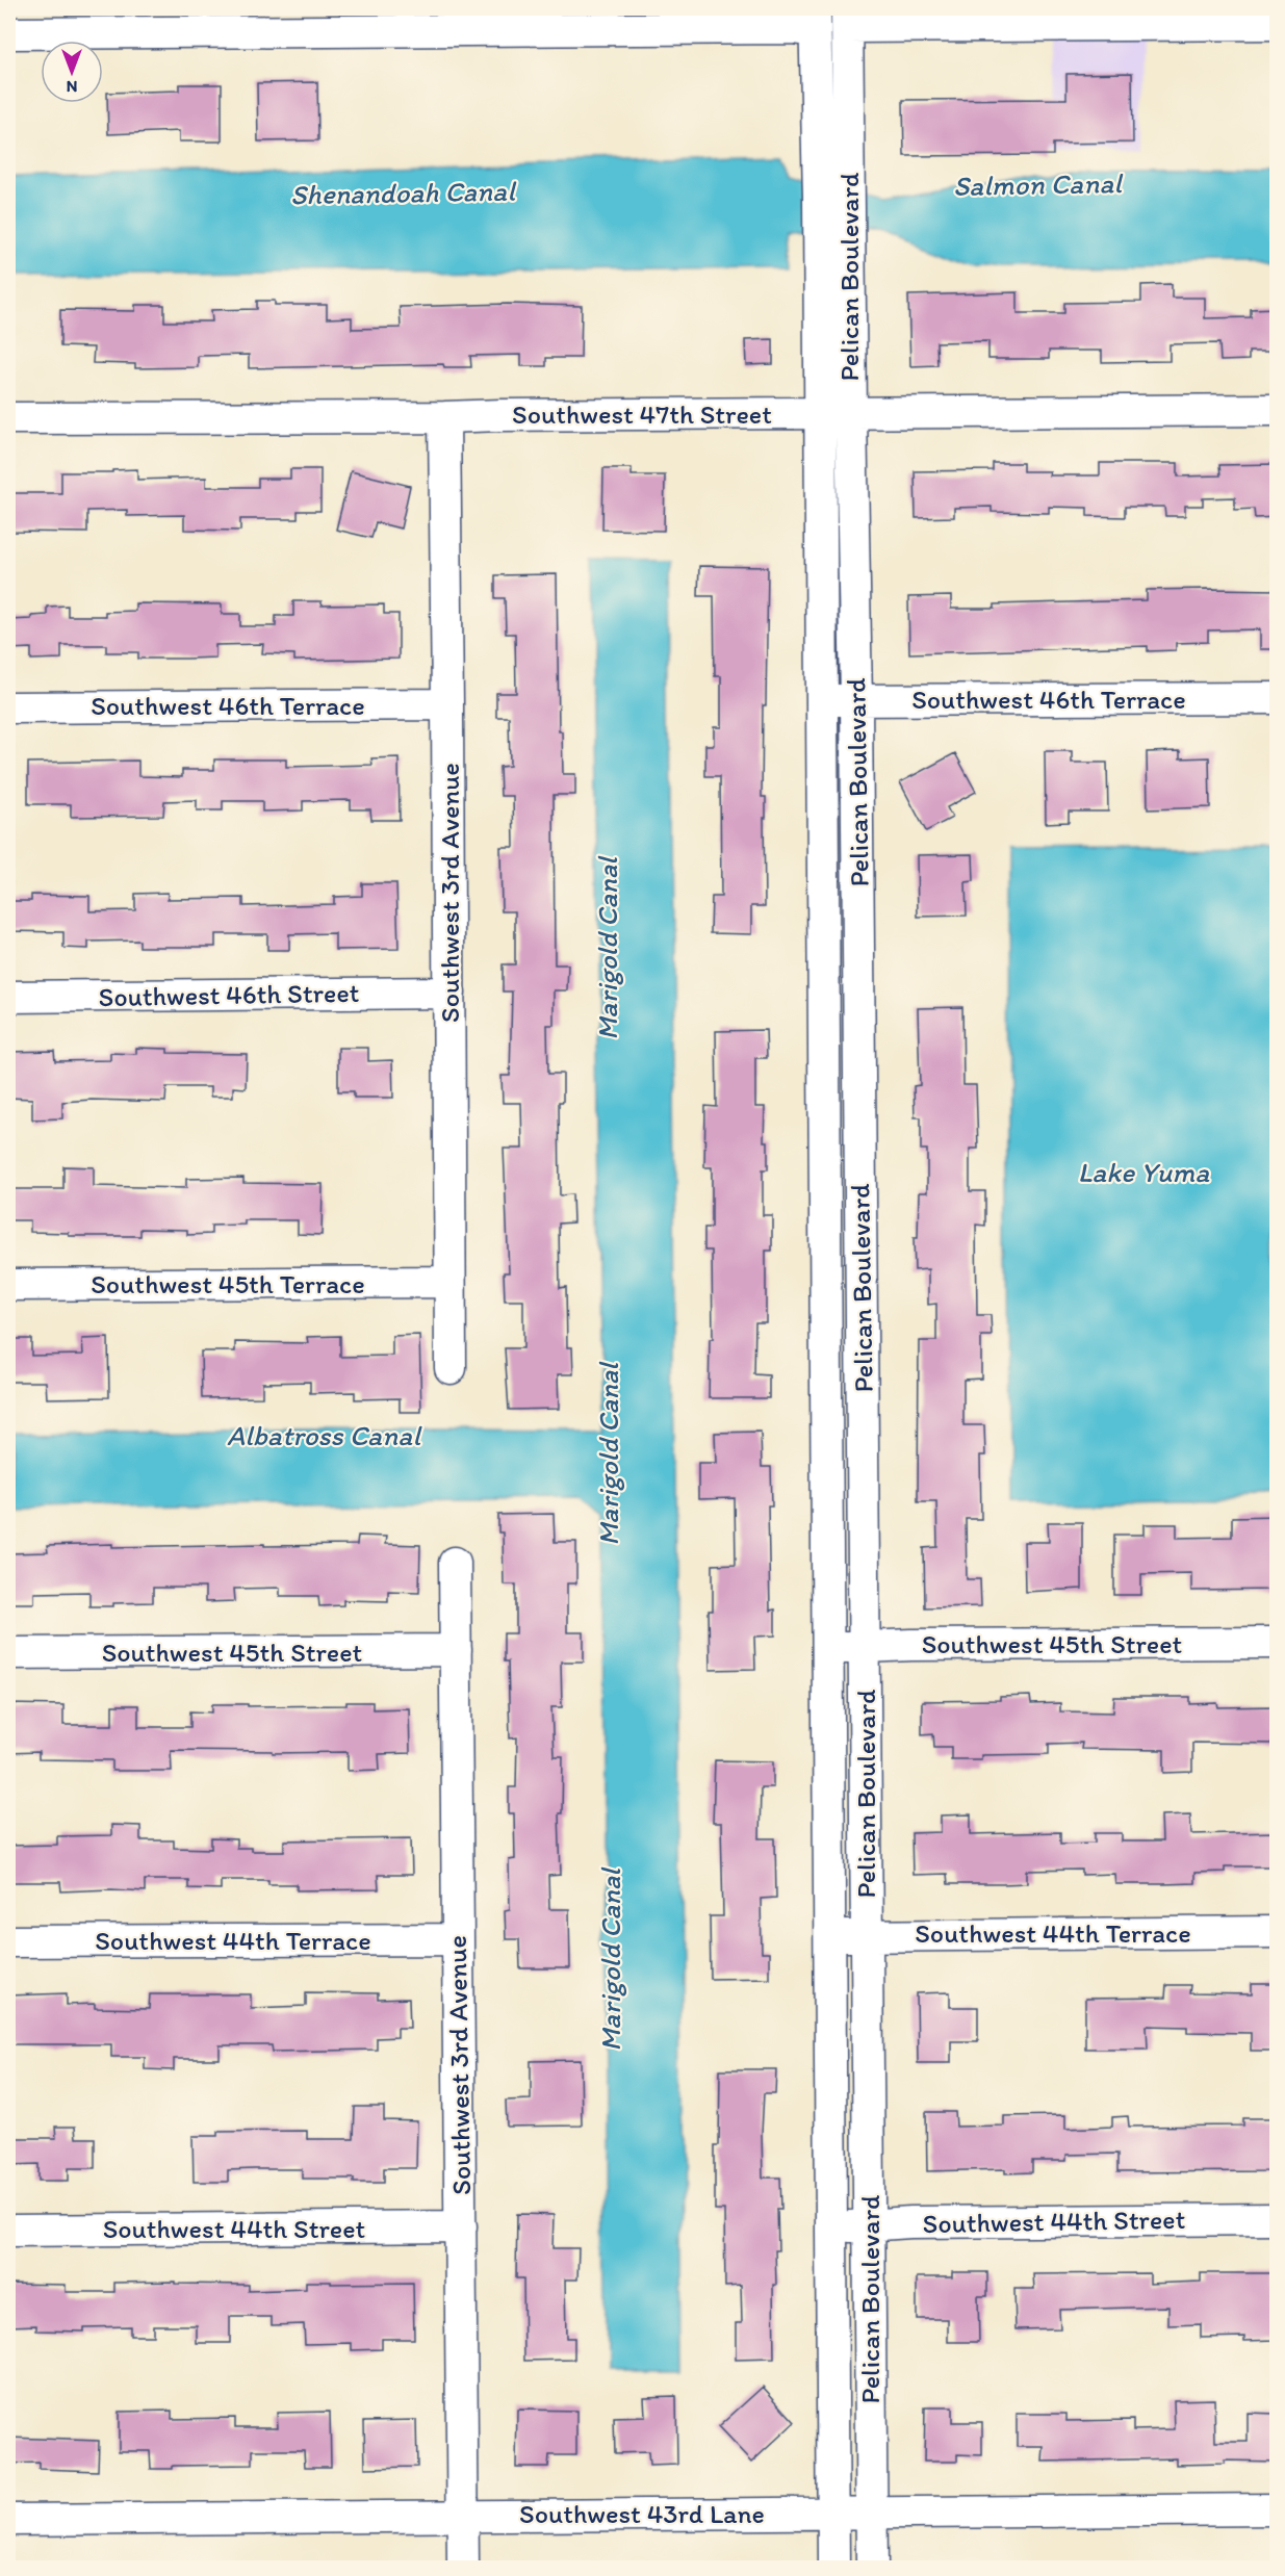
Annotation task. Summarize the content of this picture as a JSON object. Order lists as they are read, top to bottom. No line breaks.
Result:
{"streets":{"street":["Pelican Boulevard","Southwest 47th Street","Southwest 46th Terrace","Southwest 3rd Avenue","Southwest 46th Street","Southwest 45th Terrace","Southwest 45th Street","Southwest 44th Terrace","Southwest 44th Street","Southwest 43rd Lane"]},"crossings":[["Pelican Boulevard","Southwest 47th Street"],["Pelican Boulevard","Southwest 46th Terrace"],["Pelican Boulevard","Southwest 45th Street"],["Pelican Boulevard","Southwest 44th Terrace"],["Pelican Boulevard","Southwest 44th Street"],["Pelican Boulevard","Southwest 43rd Lane"],["Southwest 47th Street","Southwest 3rd Avenue"],["Southwest 46th Terrace","Southwest 3rd Avenue"],["Southwest 3rd Avenue","Southwest 46th Street"],["Southwest 3rd Avenue","Southwest 45th Terrace"],["Southwest 3rd Avenue","Southwest 45th Street"],["Southwest 3rd Avenue","Southwest 44th Terrace"],["Southwest 3rd Avenue","Southwest 44th Street"],["Southwest 3rd Avenue","Southwest 43rd Lane"]],"water":["Salmon Canal","Shenandoah Canal","Marigold Canal","Lake Yuma","Albatross Canal"],"north":"bottom"}
